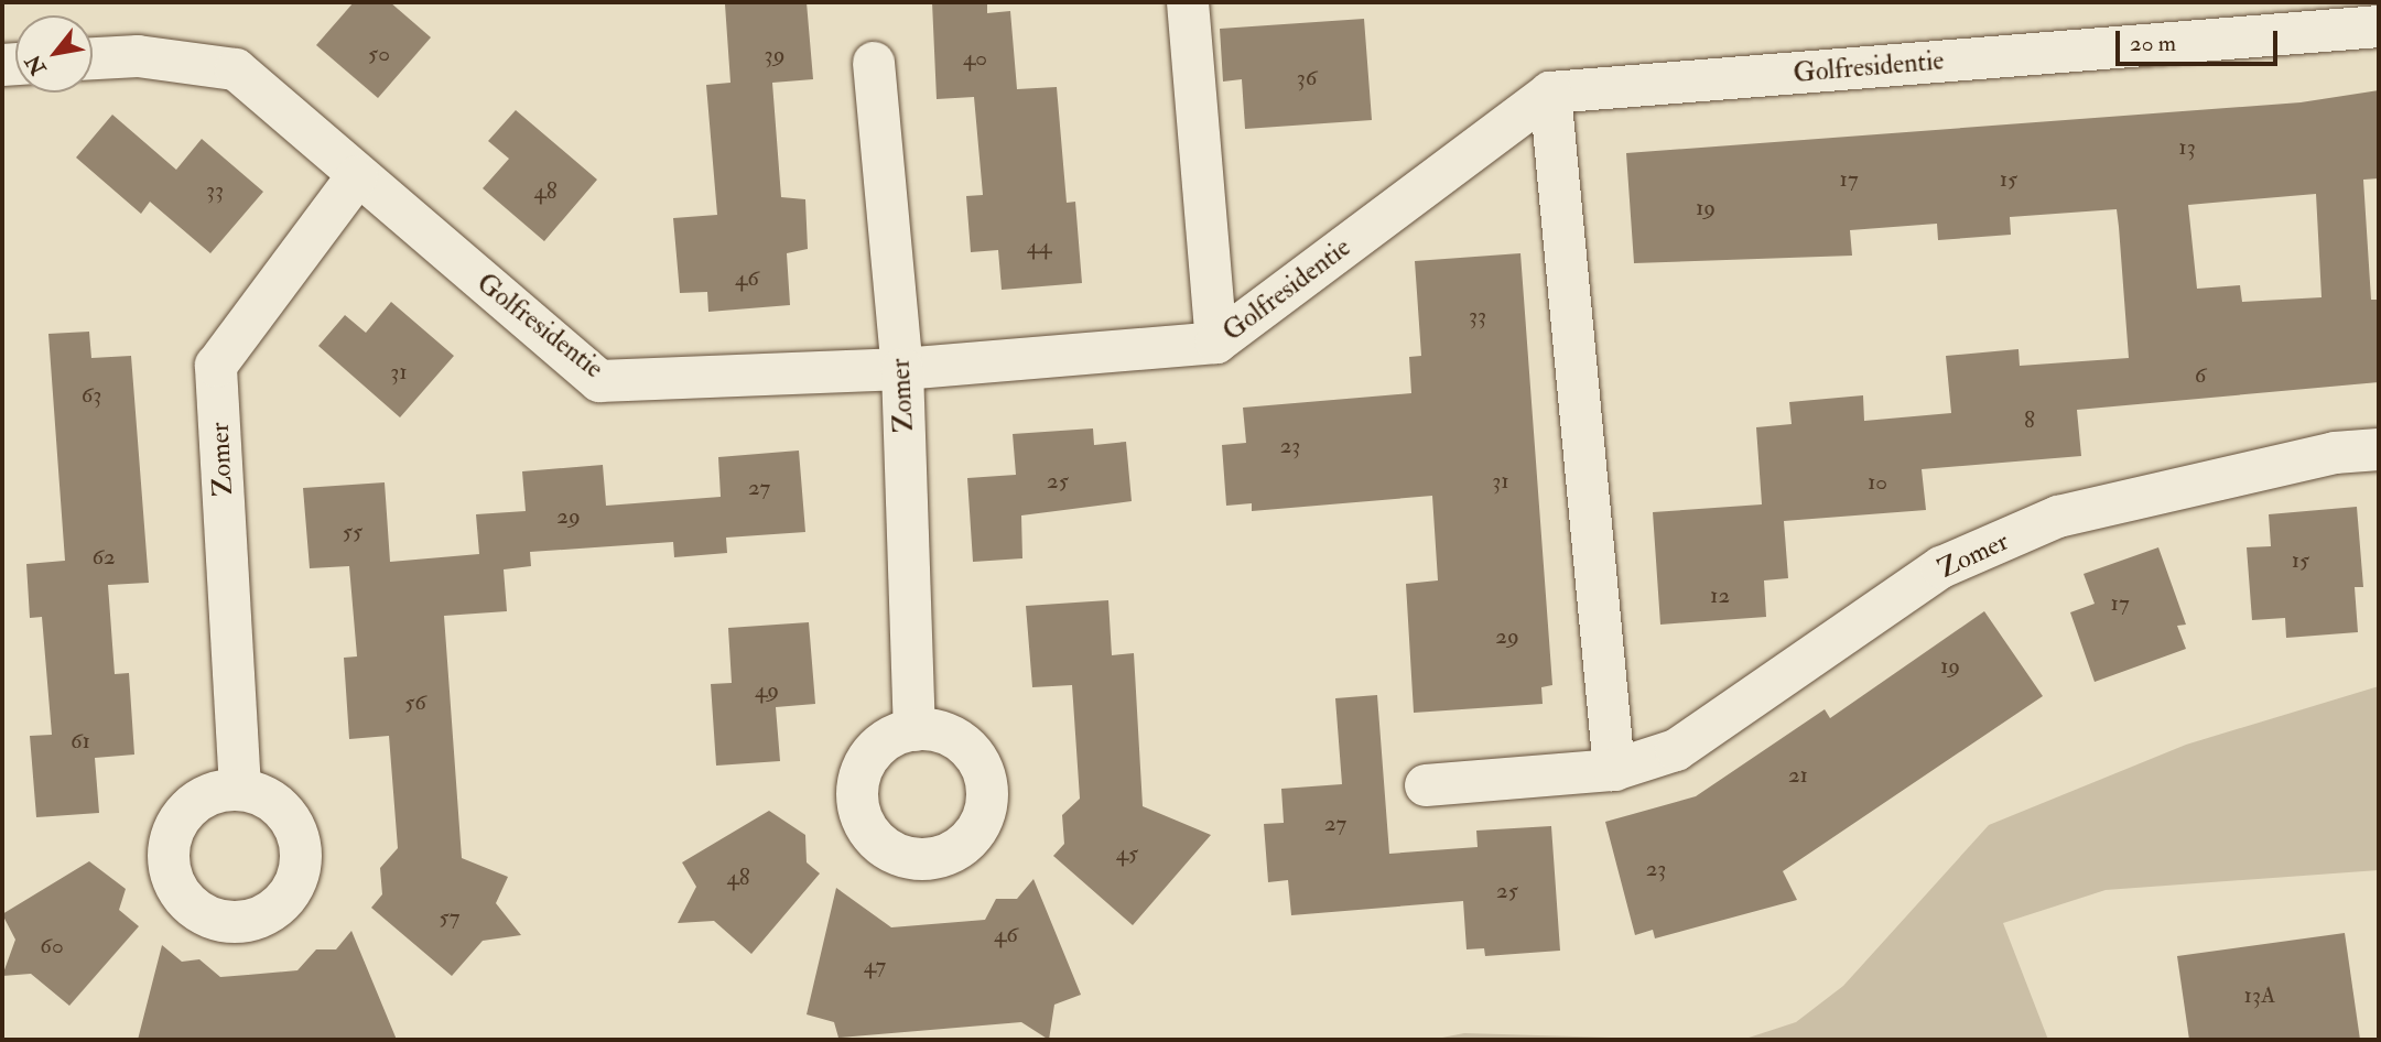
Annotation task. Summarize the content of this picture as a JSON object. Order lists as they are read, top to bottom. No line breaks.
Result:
{"streets":{"street":["Golfresidentie","Zomer"]},"crossings":[["Golfresidentie","Zomer"]],"house_numbers":["50","39","40","36","13","17","15","33","48","19","44","46","33","31","6","63","8","23","25","31","10","27","29","55","62","15","12","17","29","19","49","56","61","21","27","45","23","48","25","57","46","60","47","13A"],"scale_bar":"20 m","north":"bottom left"}
